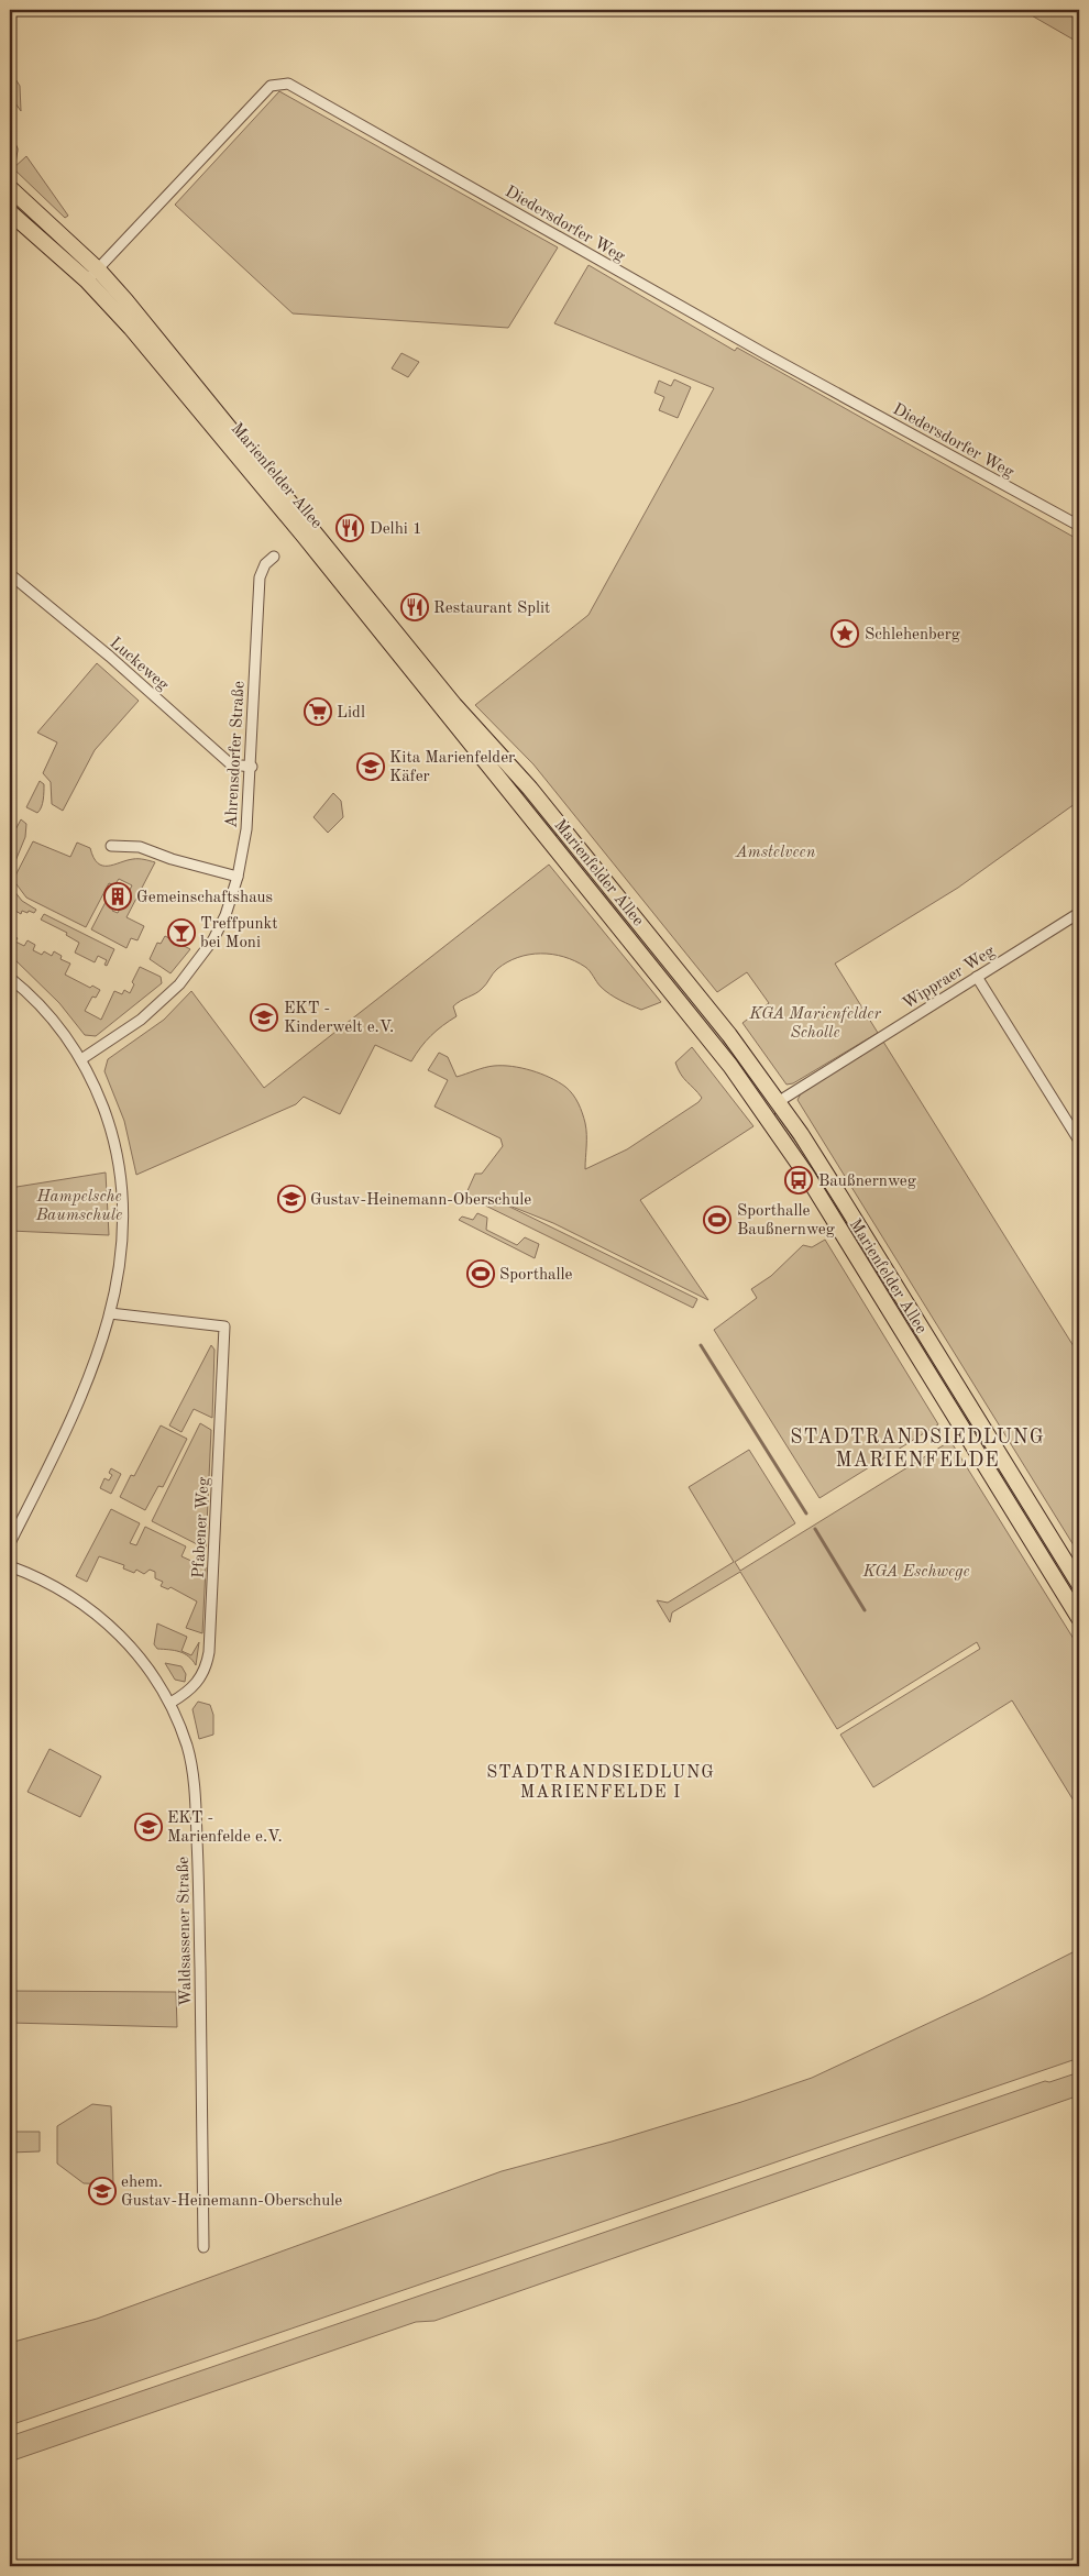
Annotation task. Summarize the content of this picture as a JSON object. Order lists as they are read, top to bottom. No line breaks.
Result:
{"streets":{"main road":["Marienfelder Allee"],"street":["Diedersdorfer Weg","Luckeweg","Ahrensdorfer Straße","Wippraer Weg","Pfabener Weg","Waldsassener Straße"]},"crossings":[["Diedersdorfer Weg","Marienfelder Allee"],["Marienfelder Allee","Wippraer Weg"],["Luckeweg","Ahrensdorfer Straße"],["Pfabener Weg","Waldsassener Straße"]],"districts":["STADTRANDSIEDLUNG MARIENFELDE","STADTRANDSIEDLUNG MARIENFELDE I"],"parks":["Amstelveen","KGA Marienfelder Scholle","Hampelsche Baumschule","KGA Eschwege"],"places":{"restaurant":["Delhi 1","Restaurant Split"],"place":["Schlehenberg"],"supermarket":["Lidl"],"school or university":["Kita Marienfelder Käfer","EKT - Kinderwelt e.V.","Gustav-Heinemann-Oberschule","EKT - Marienfelde e.V.","ehem. Gustav-Heinemann-Oberschule"],"building":["Gemeinschaftshaus"],"bar":["Treffpunkt bei Moni"],"bus stop":["Baußnernweg"],"sports":["Sporthalle Baußnernweg","Sporthalle"]}}
